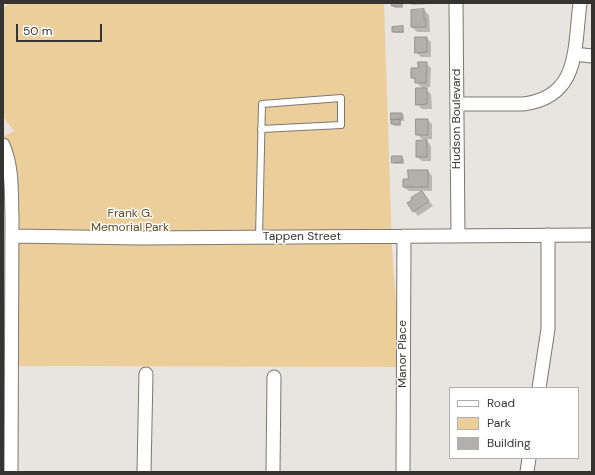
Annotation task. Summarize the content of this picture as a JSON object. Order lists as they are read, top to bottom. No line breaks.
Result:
{"streets":{"street":["Hudson Boulevard","Tappen Street","Manor Place"]},"crossings":[["Hudson Boulevard","Tappen Street"],["Tappen Street","Manor Place"]],"parks":["Frank G. Memorial Park"],"legend":["Road","Park","Building"],"scale_bar":"50 m"}
